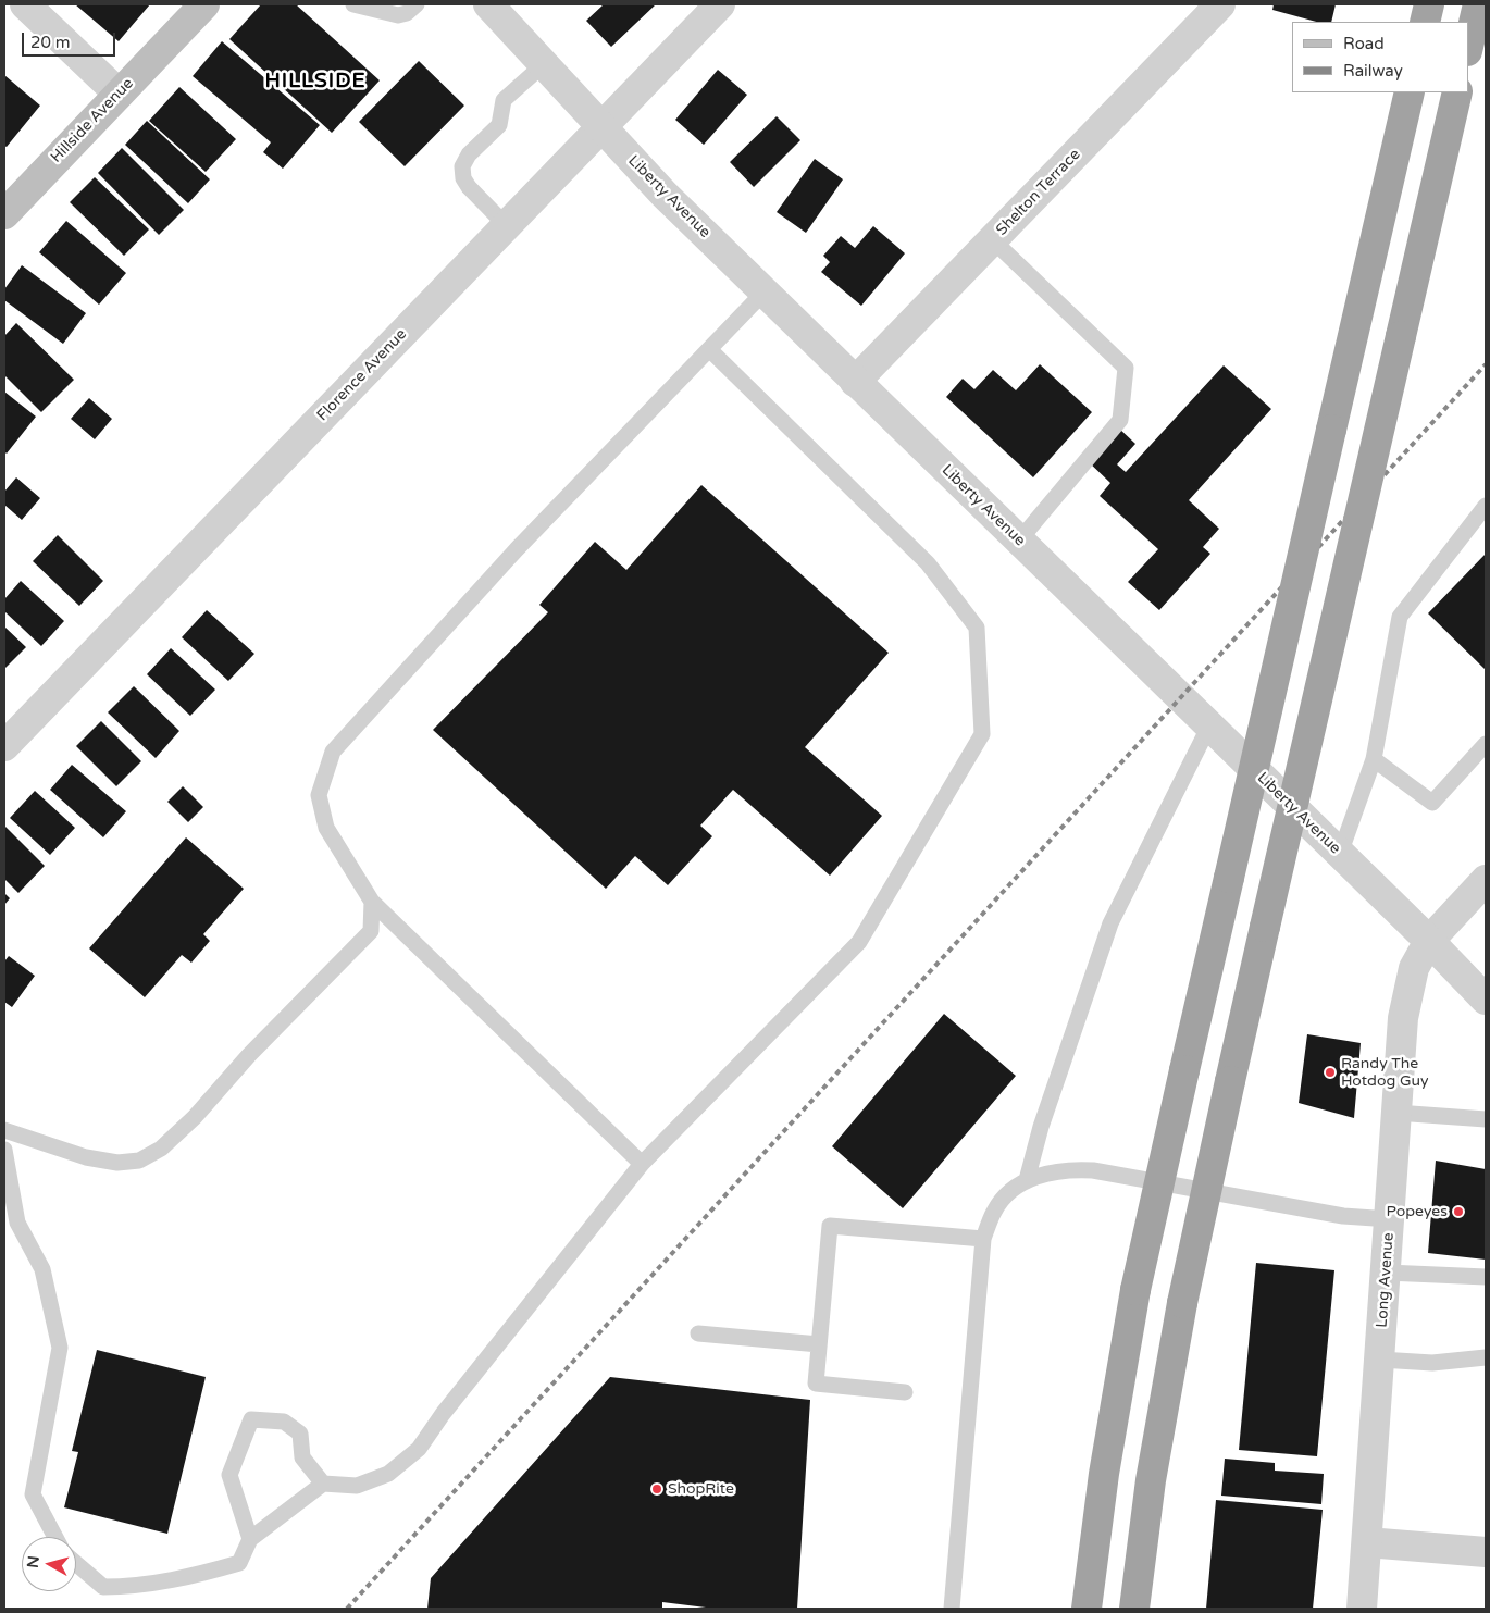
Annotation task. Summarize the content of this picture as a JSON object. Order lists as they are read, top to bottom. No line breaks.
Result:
{"streets":{"main road":["Hillside Avenue"],"street":["Shelton Terrace","Liberty Avenue","Florence Avenue","Long Avenue"]},"crossings":[["Shelton Terrace","Liberty Avenue"],["Liberty Avenue","Florence Avenue"],["Liberty Avenue","Long Avenue"]],"districts":["HILLSIDE"],"places":["Randy The Hotdog Guy","Popeyes","ShopRite"],"legend":["Road","Railway"],"scale_bar":"20 m","north":"left"}
